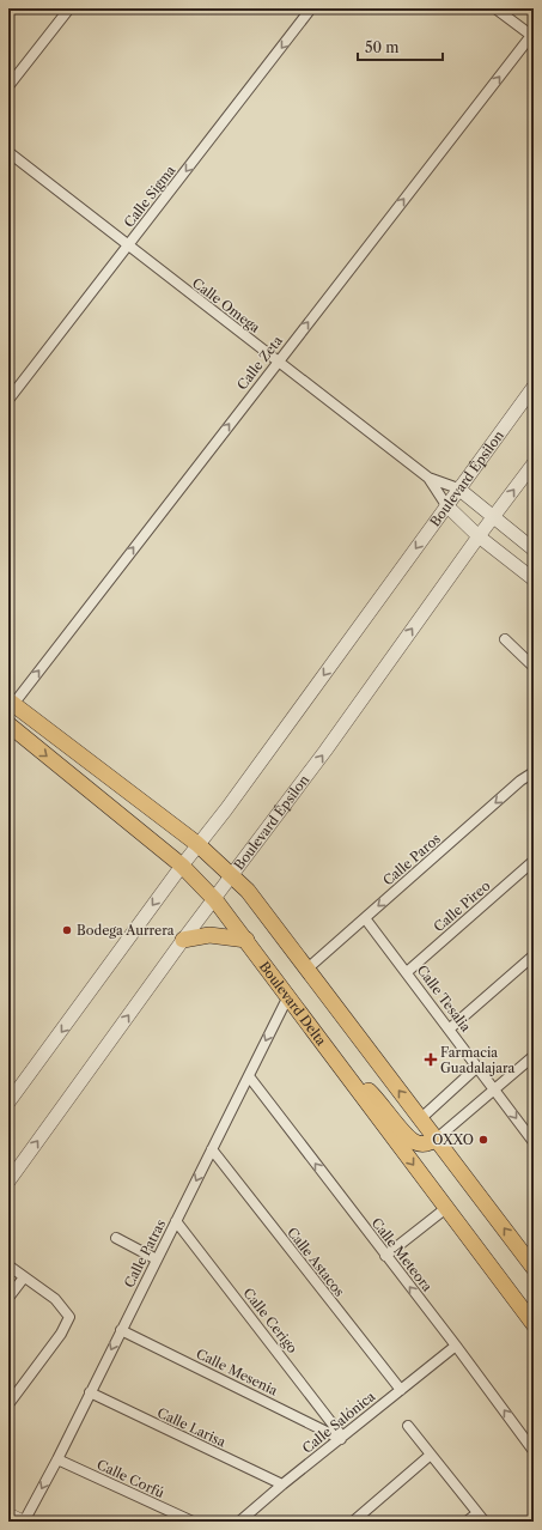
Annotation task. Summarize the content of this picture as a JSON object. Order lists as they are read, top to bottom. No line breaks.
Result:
{"streets":{"main road":["Boulevard Delta"],"street":["Calle Sigma","Calle Omega","Calle Zeta","Boulevard Épsilon","Calle Paros","Calle Pireo","Calle Tesalia","Calle Patras","Calle Meteora","Calle Astacos","Calle Cerigo","Calle Mesenia","Calle Salónica","Calle Larisa","Calle Corfú"]},"crossings":[["Calle Sigma","Calle Omega"],["Calle Omega","Calle Zeta"],["Calle Omega","Boulevard Épsilon"],["Boulevard Épsilon","Boulevard Delta"],["Calle Paros","Calle Tesalia"],["Calle Pireo","Calle Tesalia"],["Boulevard Delta","Calle Patras"],["Calle Patras","Calle Meteora"],["Calle Patras","Calle Astacos"],["Calle Patras","Calle Cerigo"],["Calle Patras","Calle Mesenia"],["Calle Patras","Calle Larisa"],["Calle Patras","Calle Corfú"],["Calle Meteora","Calle Salónica"],["Calle Astacos","Calle Salónica"],["Calle Cerigo","Calle Mesenia"],["Calle Cerigo","Calle Salónica"],["Calle Mesenia","Calle Salónica"],["Calle Salónica","Calle Larisa"]],"one_way":["Calle Sigma","Calle Zeta","Calle Paros","Calle Patras","Calle Meteora"],"places":{"other":["Bodega Aurrera","OXXO"],"health":["Farmacia Guadalajara"]},"scale_bar":"50 m"}
